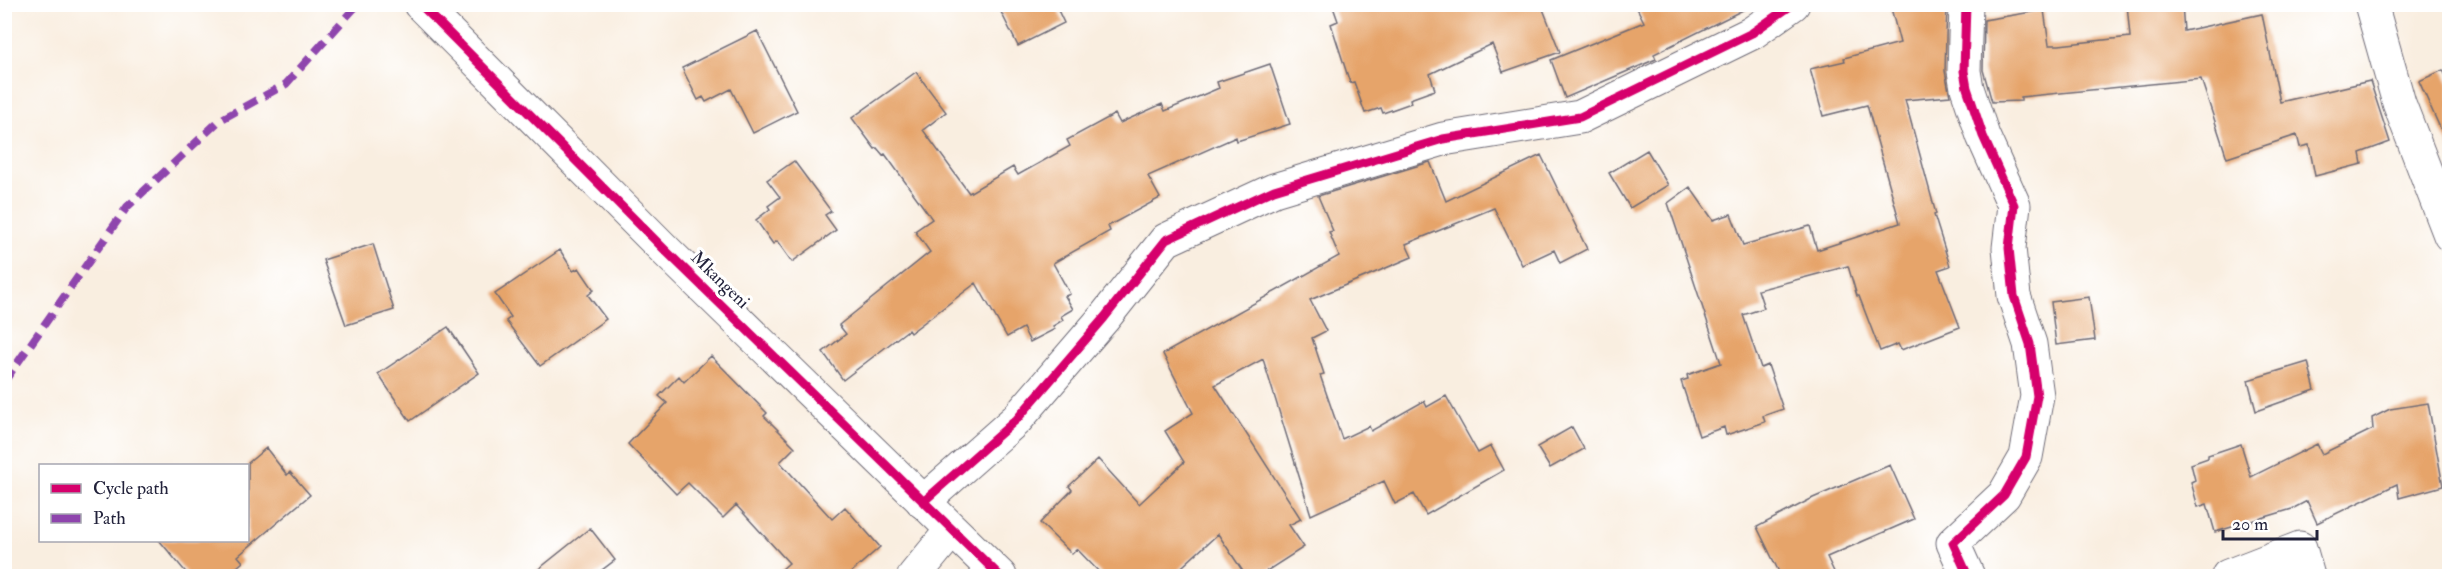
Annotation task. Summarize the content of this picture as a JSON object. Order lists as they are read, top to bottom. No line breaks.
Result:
{"streets":{"street":["Mkangeni"]},"legend":["Cycle path","Path"],"scale_bar":"20 m"}
